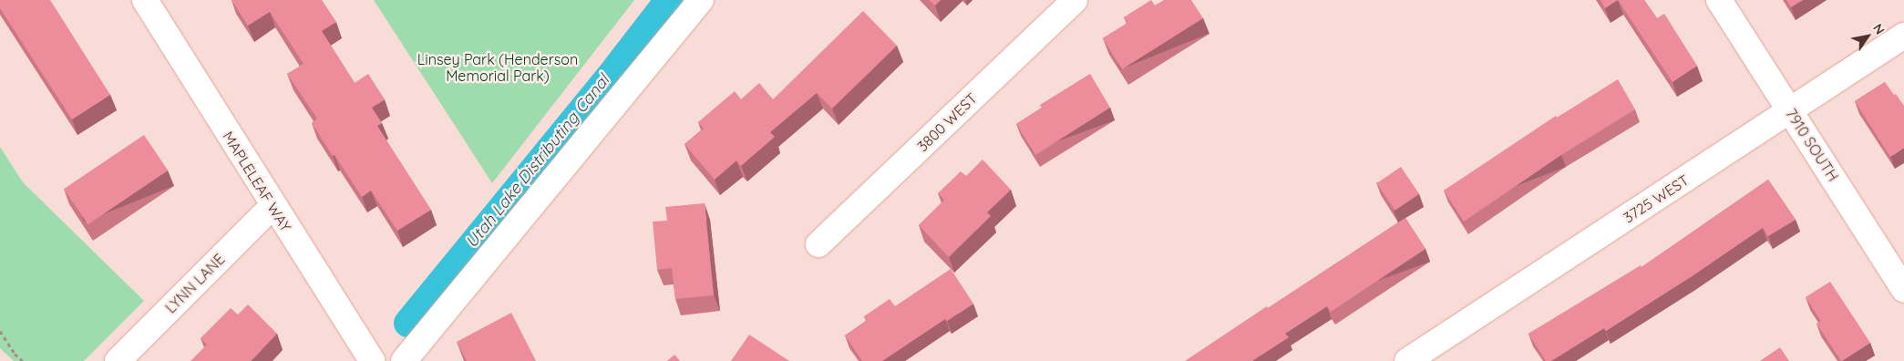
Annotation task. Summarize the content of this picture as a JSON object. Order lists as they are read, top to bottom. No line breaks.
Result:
{"streets":{"street":["3800 WEST","7910 SOUTH","MAPLELEAF WAY","3725 WEST","LYNN LANE"]},"crossings":[["7910 SOUTH","3725 WEST"],["MAPLELEAF WAY","LYNN LANE"]],"water":["Utah Lake Distributing Canal"],"parks":["Linsey Park (Henderson Memorial Park)"],"north":"top right"}
